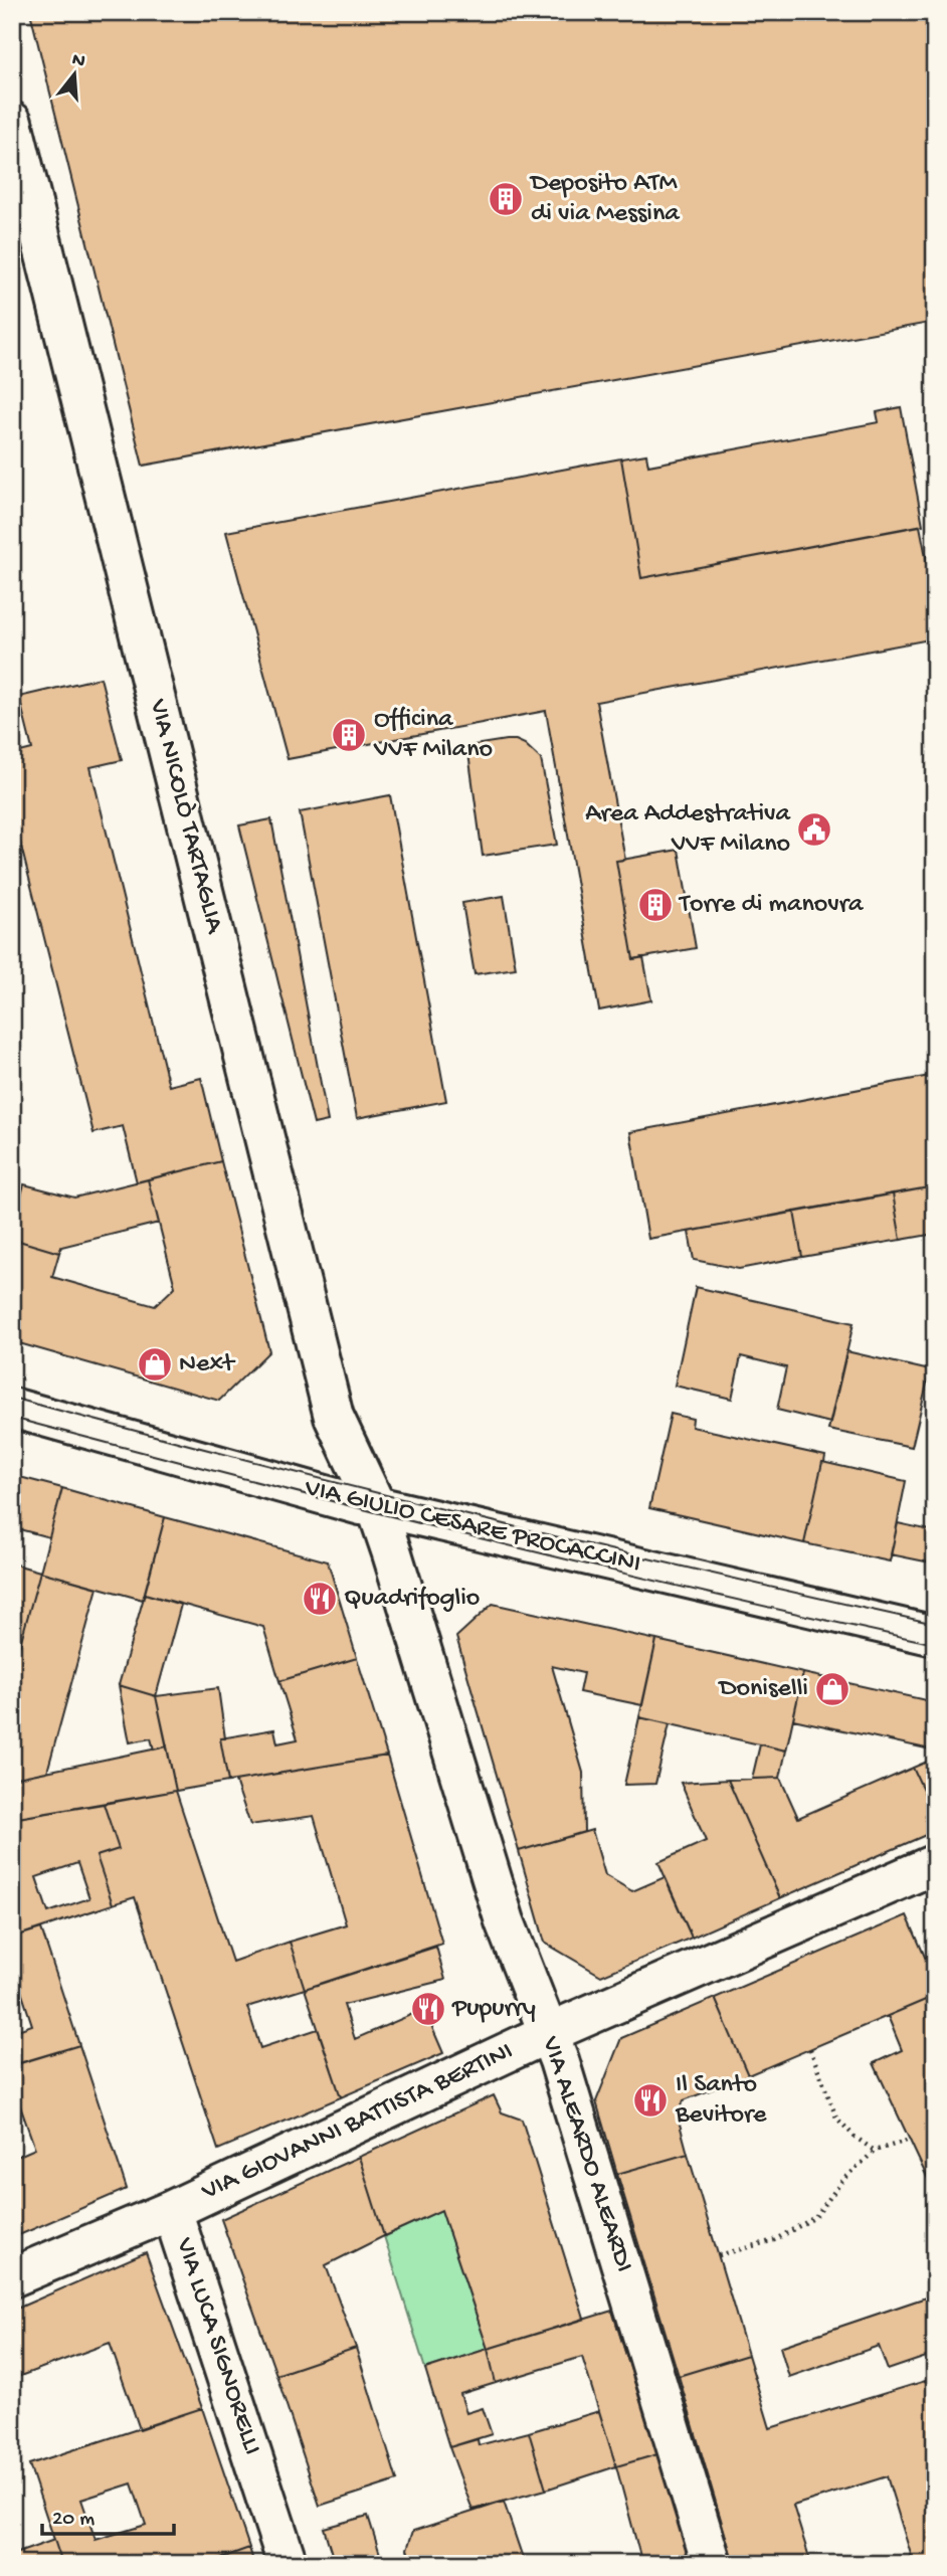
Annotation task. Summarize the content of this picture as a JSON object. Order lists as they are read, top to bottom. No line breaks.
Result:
{"streets":{"street":["VIA NICOLÒ TARTAGLIA","VIA GIULIO CESARE PROCACCINI","VIA GIOVANNI BATTISTA BERTINI","VIA ALEARDO ALEARDI","VIA LUCA SIGNORELLI"]},"crossings":[["VIA NICOLÒ TARTAGLIA","VIA GIULIO CESARE PROCACCINI"],["VIA NICOLÒ TARTAGLIA","VIA ALEARDO ALEARDI"],["VIA GIULIO CESARE PROCACCINI","VIA ALEARDO ALEARDI"],["VIA GIOVANNI BATTISTA BERTINI","VIA ALEARDO ALEARDI"],["VIA GIOVANNI BATTISTA BERTINI","VIA LUCA SIGNORELLI"]],"places":{"building":["Deposito ATM di via Messina","Officina VVF Milano","Torre di manovra"],"public building":["Area Addestrativa VVF Milano"],"shop":["Next","Doniselli"],"restaurant":["Quadrifoglio","Pupurry","Il Santo Bevitore"]},"scale_bar":"20 m","north":"top"}
